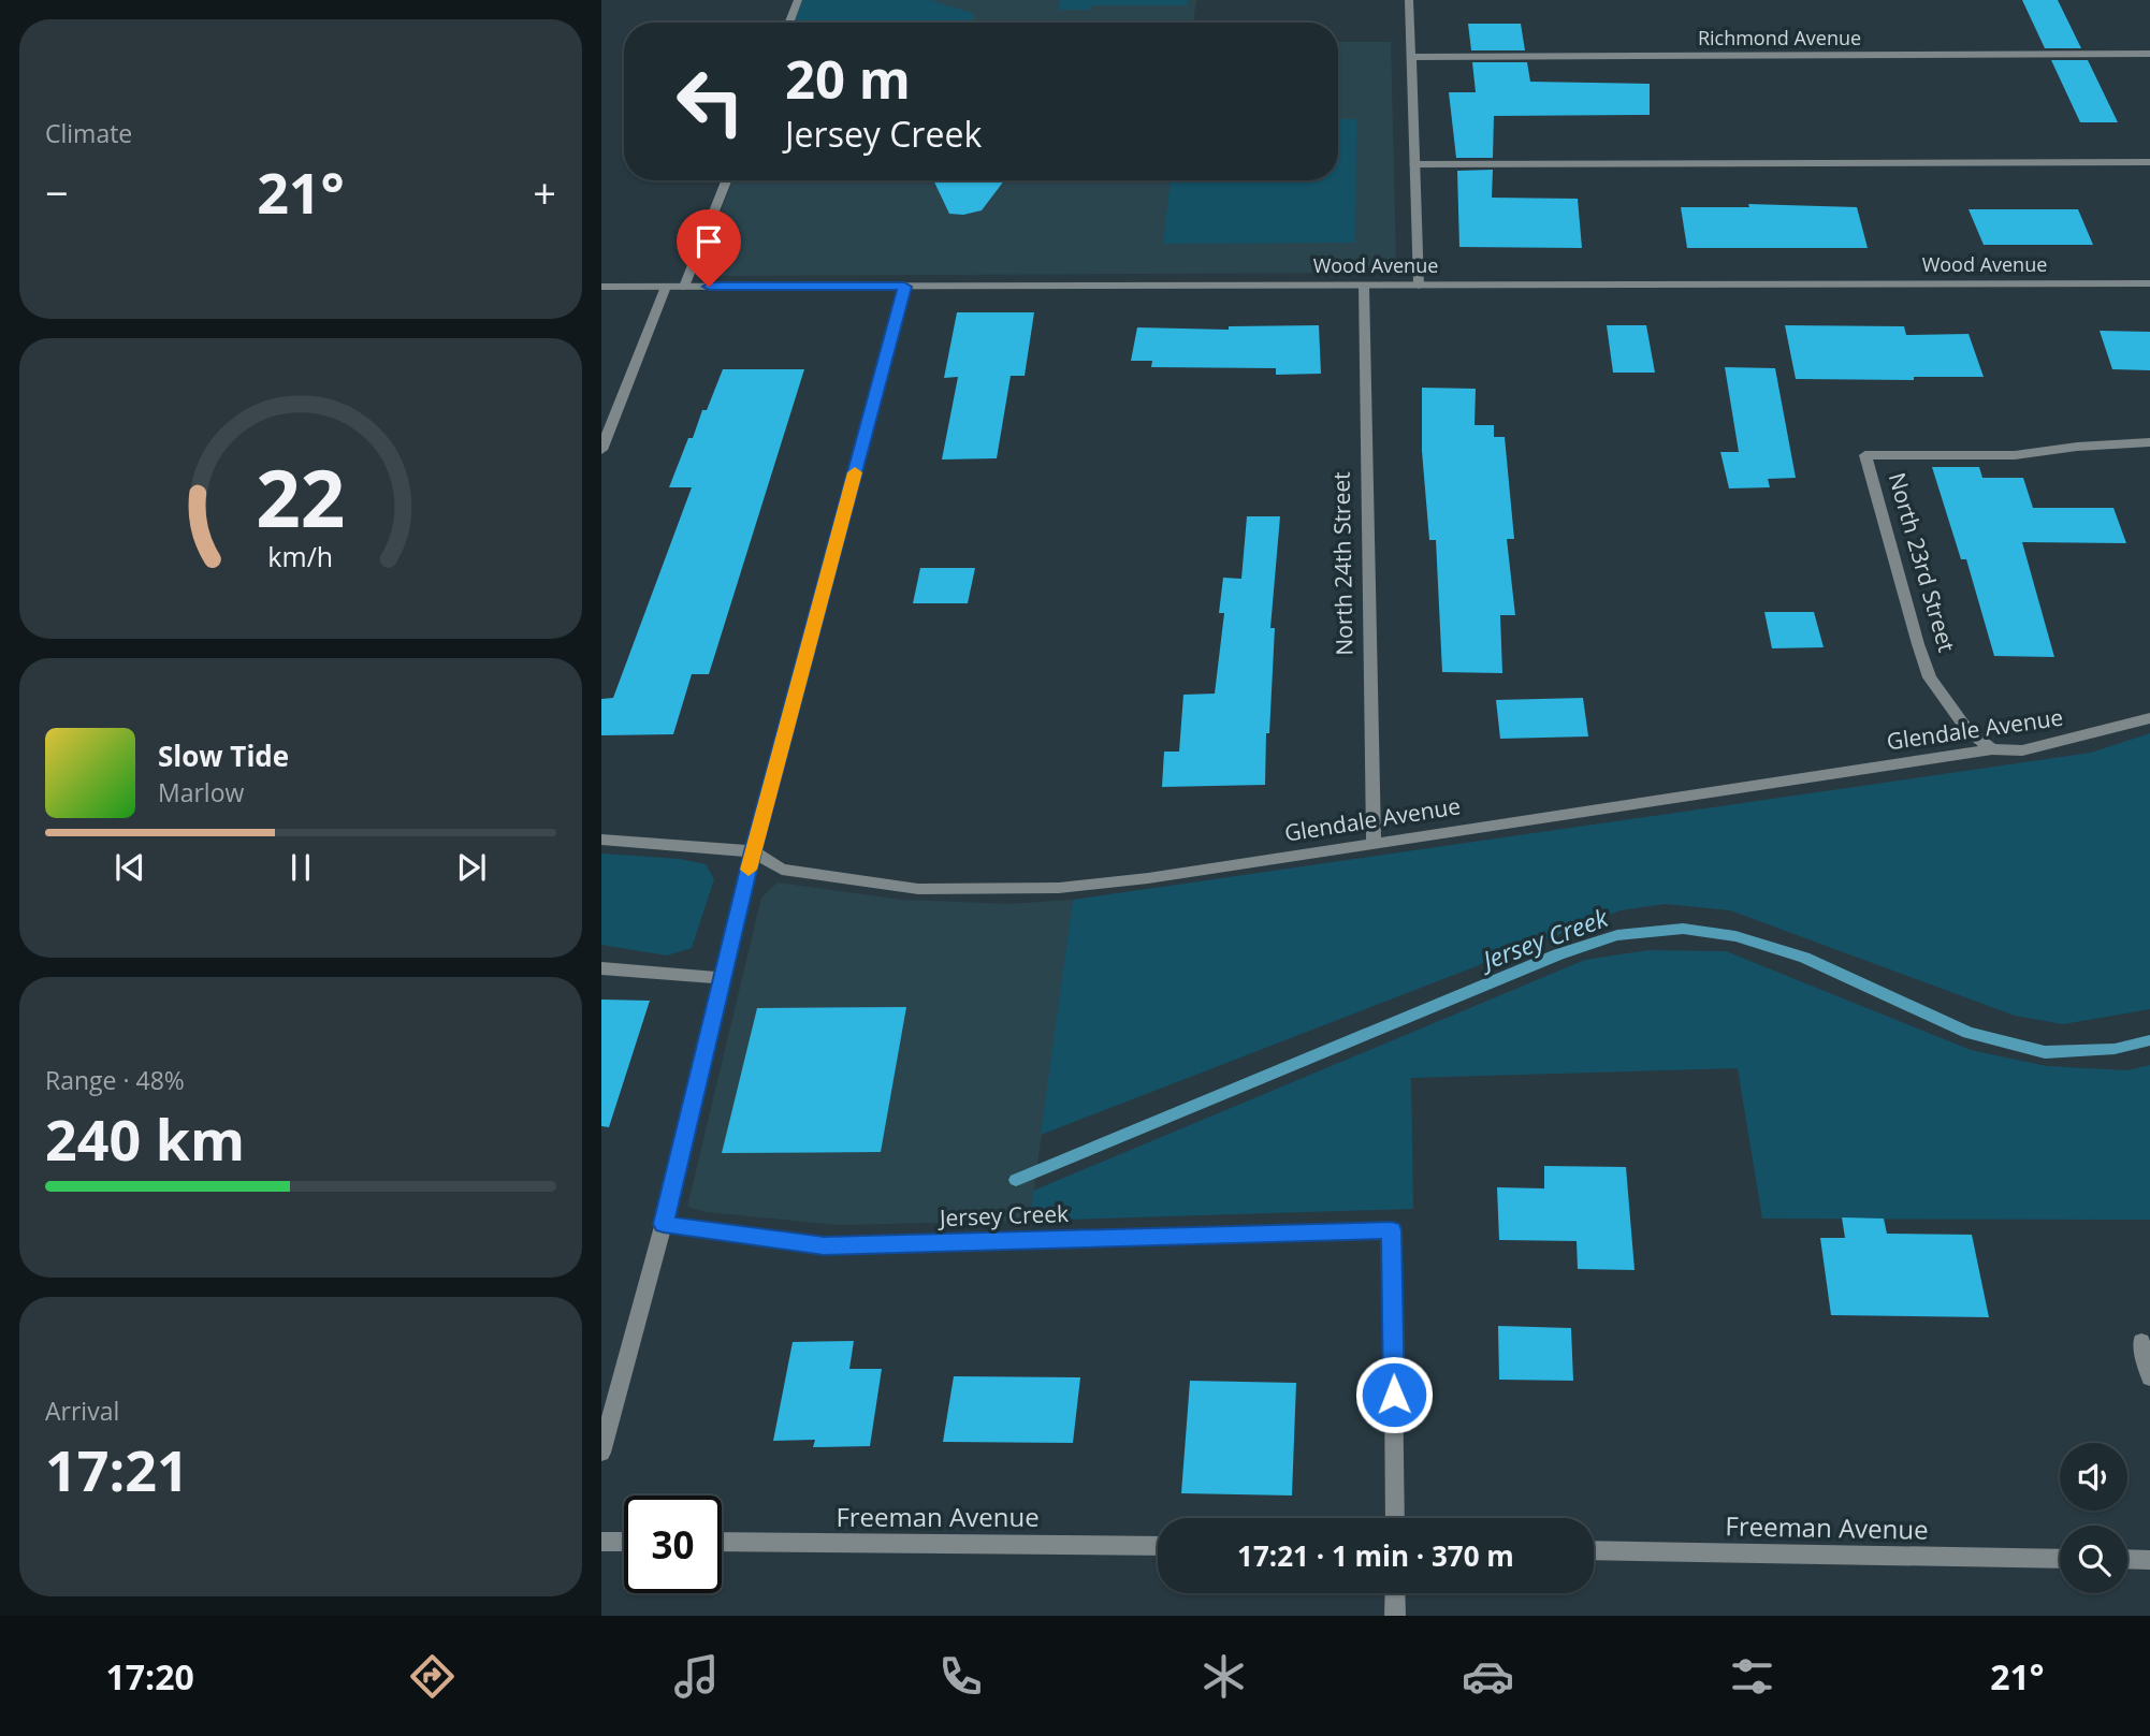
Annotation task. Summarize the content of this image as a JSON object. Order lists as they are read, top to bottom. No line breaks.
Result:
{"streets":{"street":["Richmond Avenue","Wood Avenue","North 23rd Street","North 24th Street","Glendale Avenue","Jersey Creek","Freeman Avenue"]},"crossings":[["Wood Avenue","North 24th Street"],["North 23rd Street","Glendale Avenue"],["North 24th Street","Glendale Avenue"]],"water":["Jersey Creek"],"page":{"tile":["Climate",["Range · 48%","240 km"],["Arrival","17:21"]],"turn":["20 m","Jersey Creek"],"heat":["−","21°","+"],"song":["Slow Tide","Marlow"],"limit":"30","trip":"17:21 · 1 min · 370 m","tabs":["17:20","21°"],"gauge":["22","km/h"]}}
